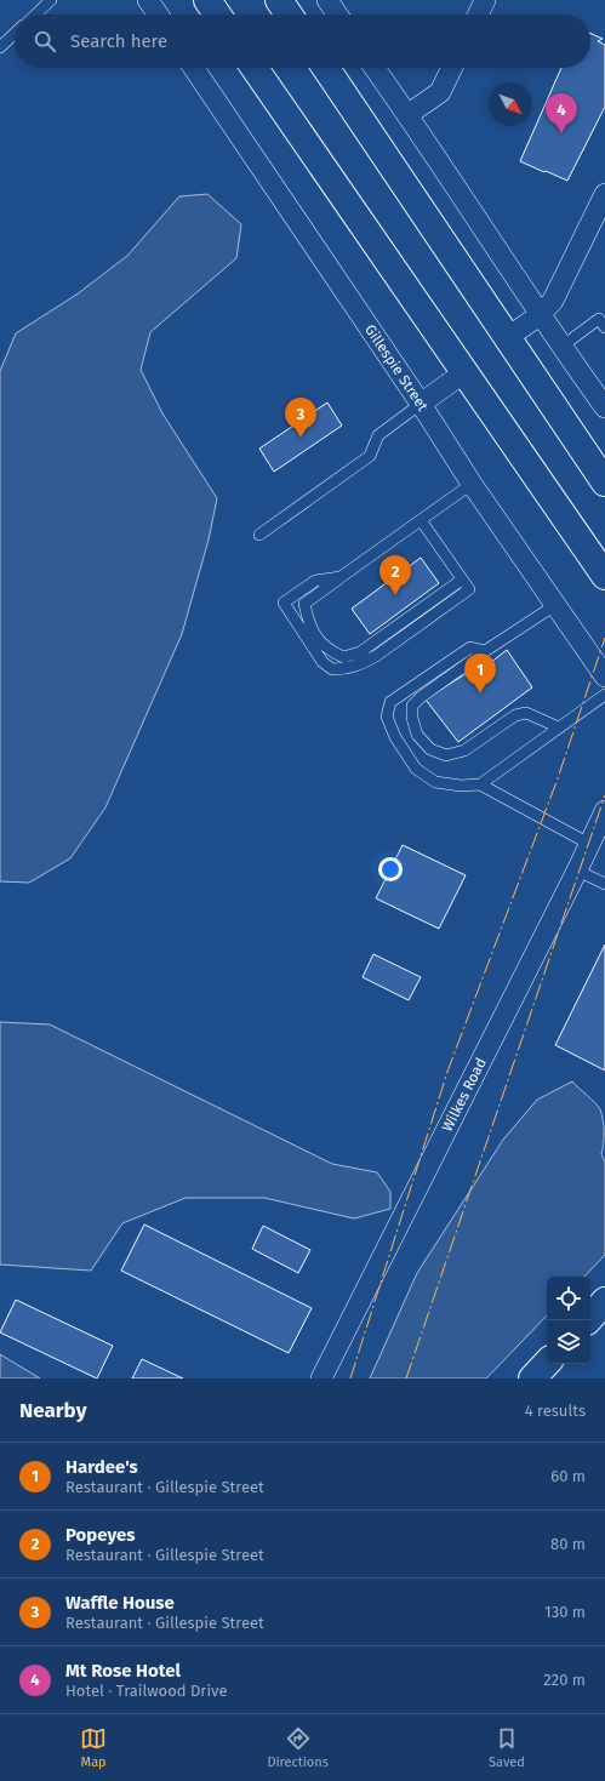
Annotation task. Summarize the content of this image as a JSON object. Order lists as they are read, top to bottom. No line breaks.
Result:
{"streets":{"street":["Gillespie Street","Wilkes Road"]},"north":"bottom right","page":{"search":"Search here","pins":["4","3","2","1"],"heading":["Nearby","4 results"],"list":[{"mark":"1","name":"Hardee's","note":"Restaurant · Gillespie Street","value":"60 m"},{"mark":"2","name":"Popeyes","note":"Restaurant · Gillespie Street","value":"80 m"},{"mark":"3","name":"Waffle House","note":"Restaurant · Gillespie Street","value":"130 m"},{"mark":"4","name":"Mt Rose Hotel","note":"Hotel · Trailwood Drive","value":"220 m"}],"nav":["Map","Directions","Saved"]}}
